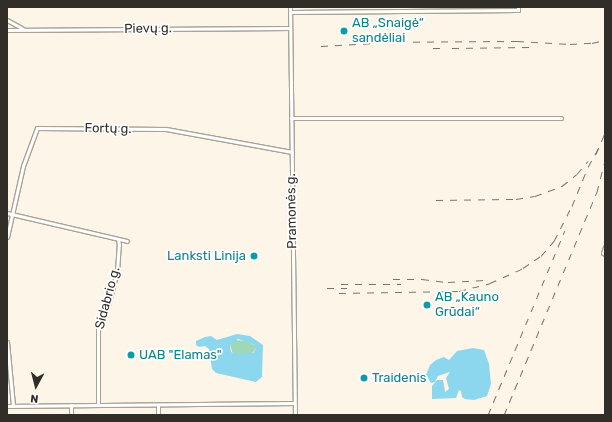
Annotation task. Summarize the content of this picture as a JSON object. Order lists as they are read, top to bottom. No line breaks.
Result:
{"streets":{"street":["Pievų g.","Fortų g.","Pramonės g.","Sidabrio g."]},"crossings":[["Pievų g.","Pramonės g."],["Fortų g.","Pramonės g."]],"places":["AB „Snaigė“ sandėliai","Lanksti Linija","AB „Kauno Grūdai“","UAB \"Elamas\"","Traidenis"],"north":"bottom"}
